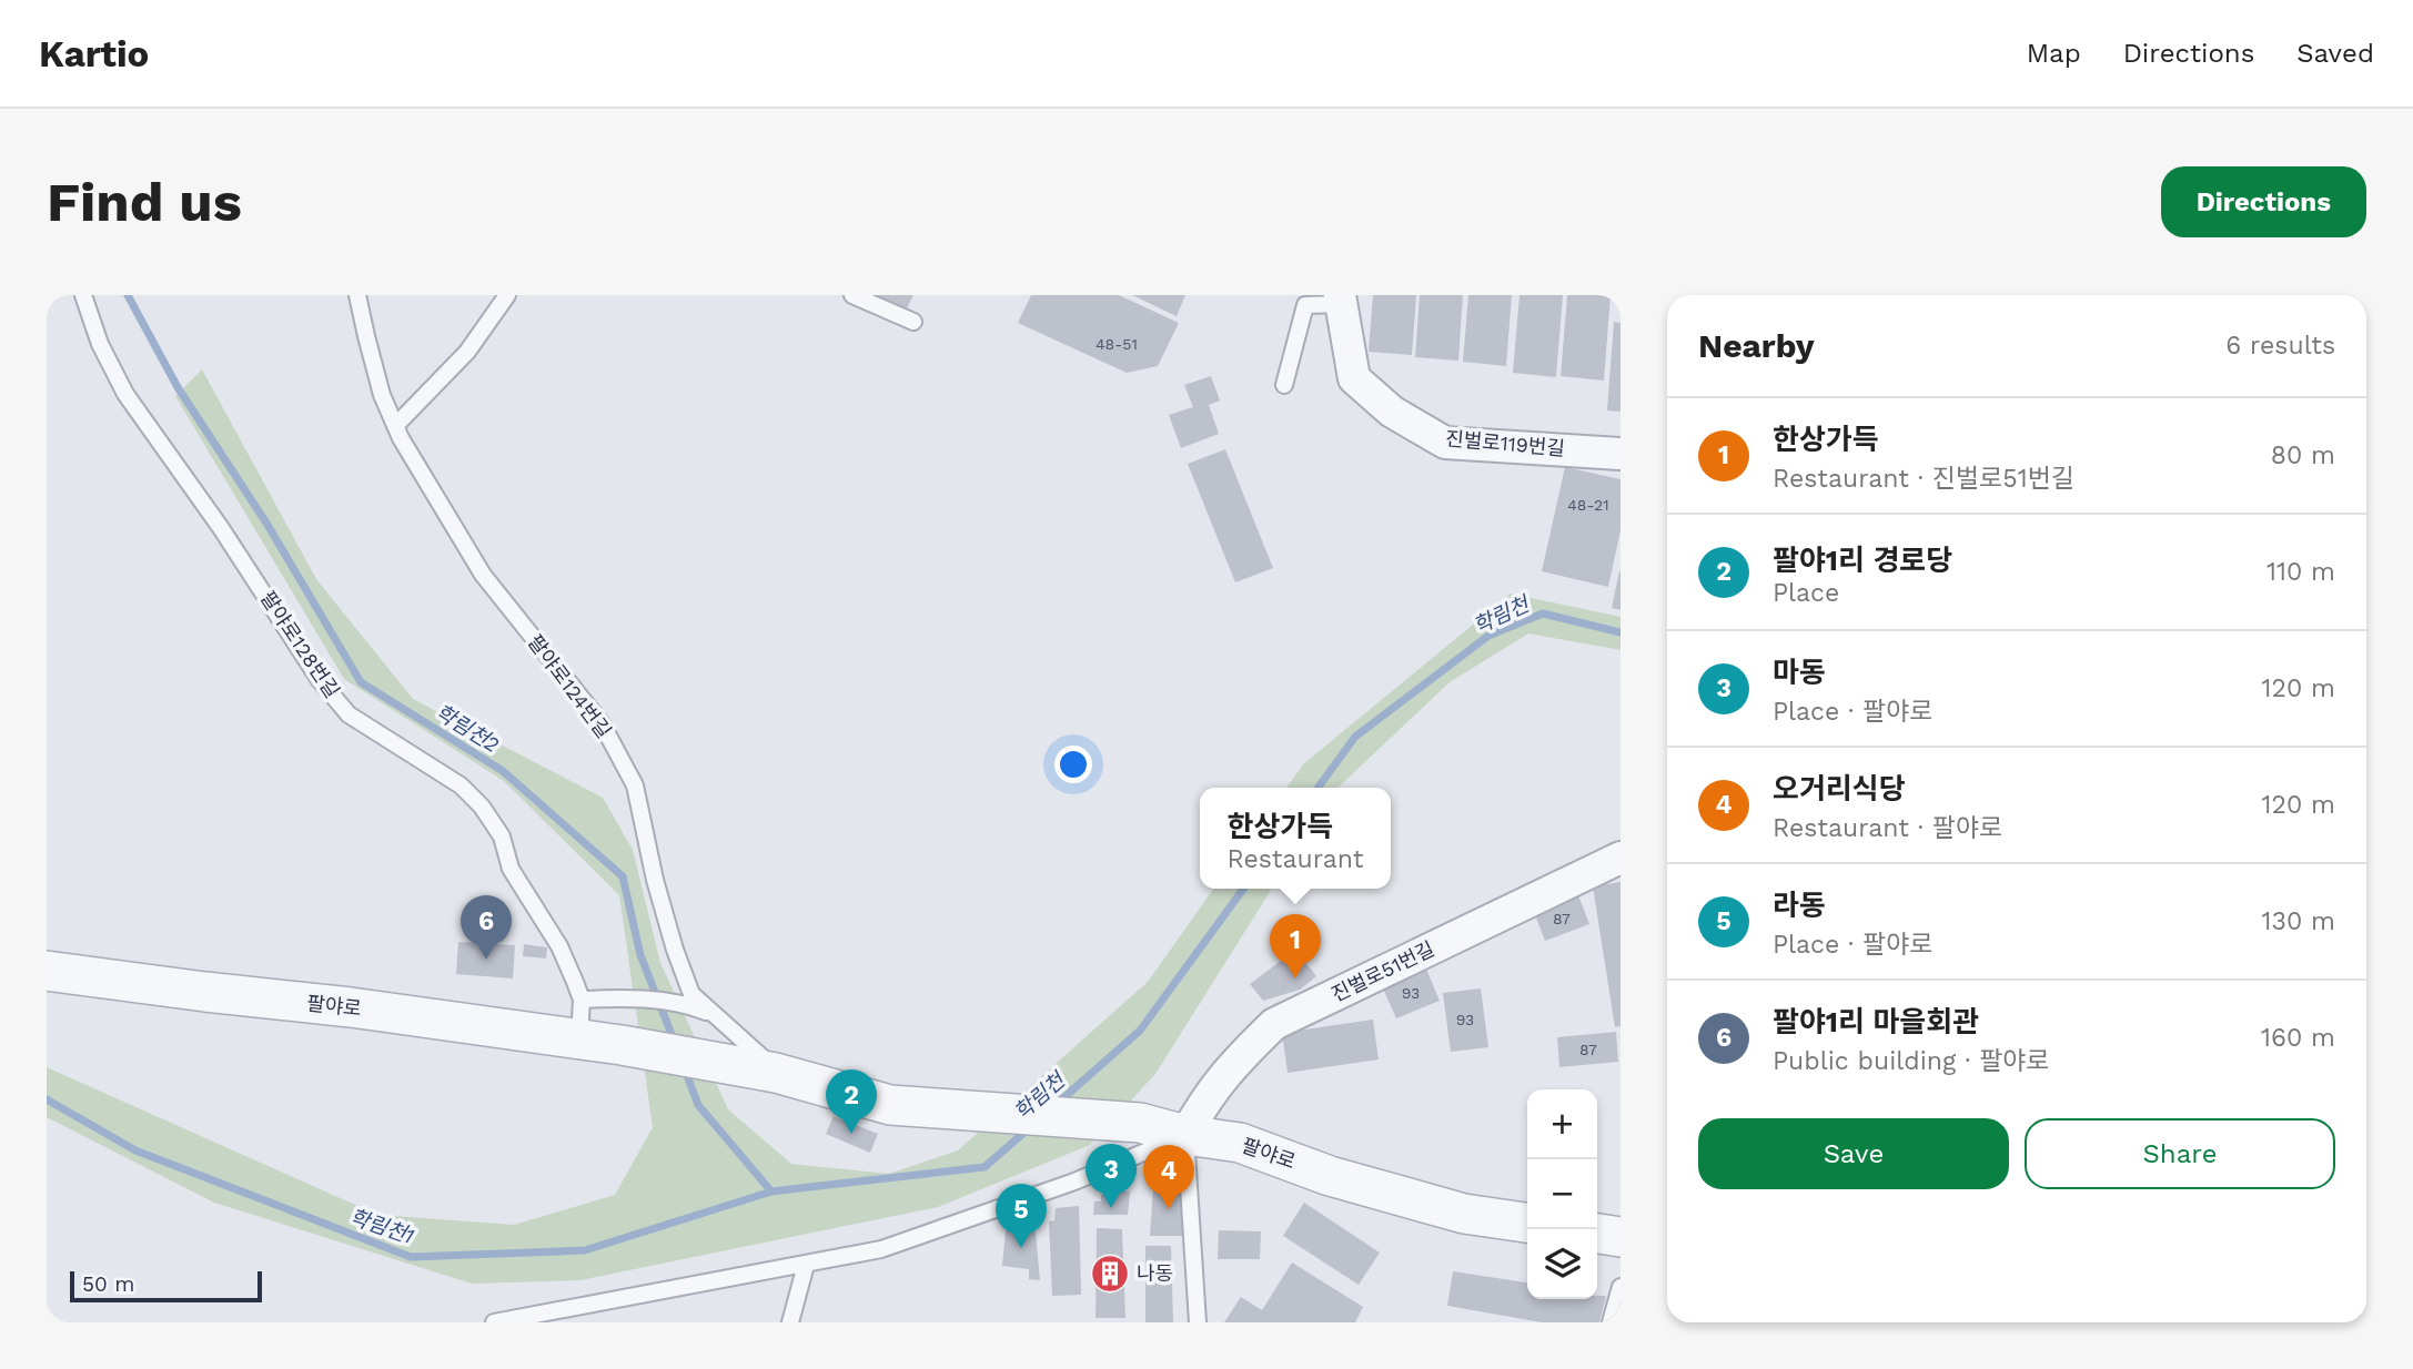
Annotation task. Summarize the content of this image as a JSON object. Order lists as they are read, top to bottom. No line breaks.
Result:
{"streets":{"street":["진벌로119번길","진벌로51번길","팔야로"],"lane":["팔야로128번길","팔야로124번길"]},"crossings":[["팔야로128번길","팔야로"],["팔야로124번길","팔야로"],["진벌로51번길","팔야로"]],"water":["학림천","학림천2","학림천1"],"places":{"building":["나동"]},"house_numbers":["48-51","48-21","87","93","93","87"],"scale_bar":"50 m","page":{"header":"Kartio","nav":["Map","Directions","Saved"],"buttons":["Directions",["Save","Share"]],"title":"Find us","heading":["Nearby","6 results"],"list":[{"mark":"1","name":"한상가득","note":"Restaurant · 진벌로51번길","value":"80 m"},{"mark":"2","name":"팔야1리 경로당","note":"Place","value":"110 m"},{"mark":"3","name":"마동","note":"Place · 팔야로","value":"120 m"},{"mark":"4","name":"오거리식당","note":"Restaurant · 팔야로","value":"120 m"},{"mark":"5","name":"라동","note":"Place · 팔야로","value":"130 m"},{"mark":"6","name":"팔야1리 마을회관","note":"Public building · 팔야로","value":"160 m"}],"popup":["한상가득","Restaurant"],"pins":["6","1","2","3","4","5"],"map_buttons":["+","−"],"scale":"50 m"}}
